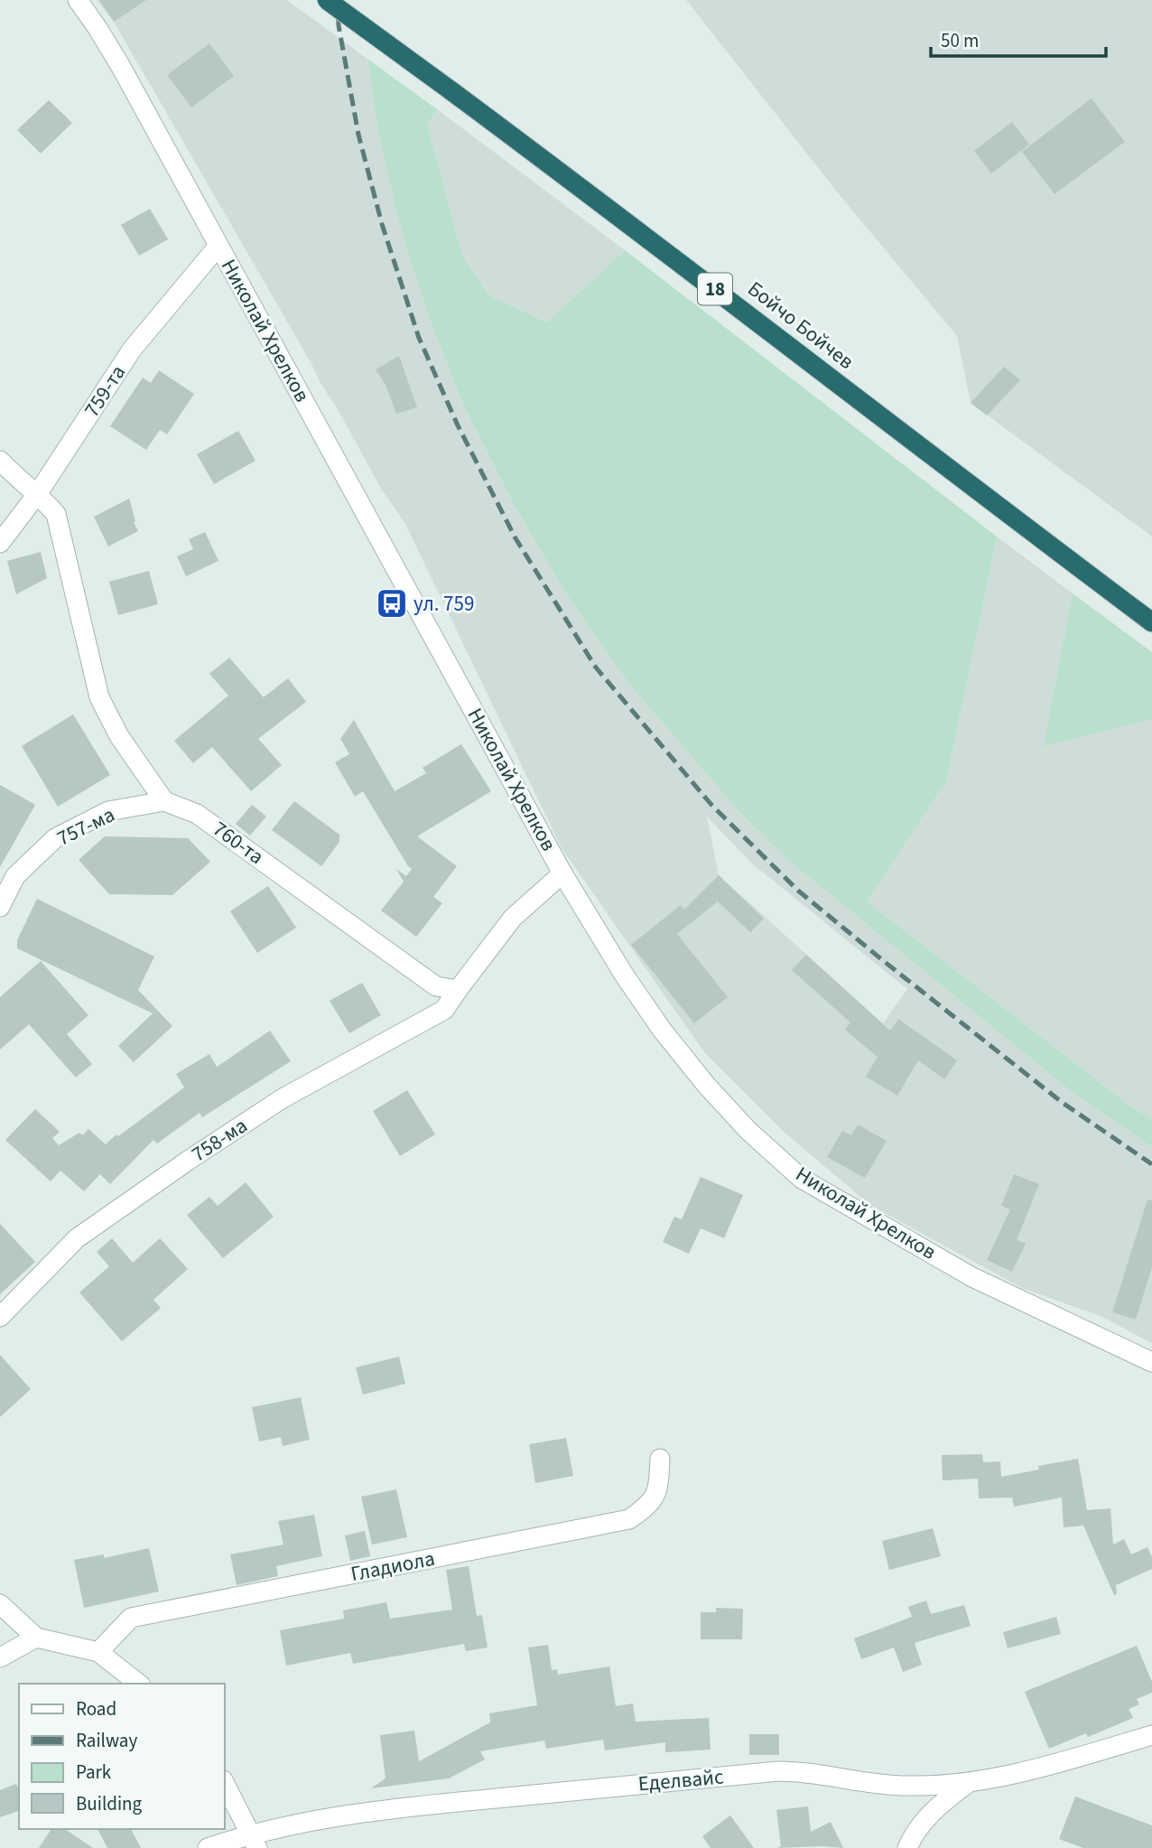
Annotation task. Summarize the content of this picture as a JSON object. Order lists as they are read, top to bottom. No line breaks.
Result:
{"streets":{"highway":["18","Бойчо Бойчев"],"street":["Николай Хрелков","759-та","757-ма","760-та","758-ма","Гладиола","Еделвайс"]},"crossings":[["Николай Хрелков","759-та"],["757-ма","760-та"],["760-та","758-ма"]],"places":{"bus stop":["ул. 759"]},"legend":["Road","Railway","Park","Building"],"scale_bar":"50 m"}
